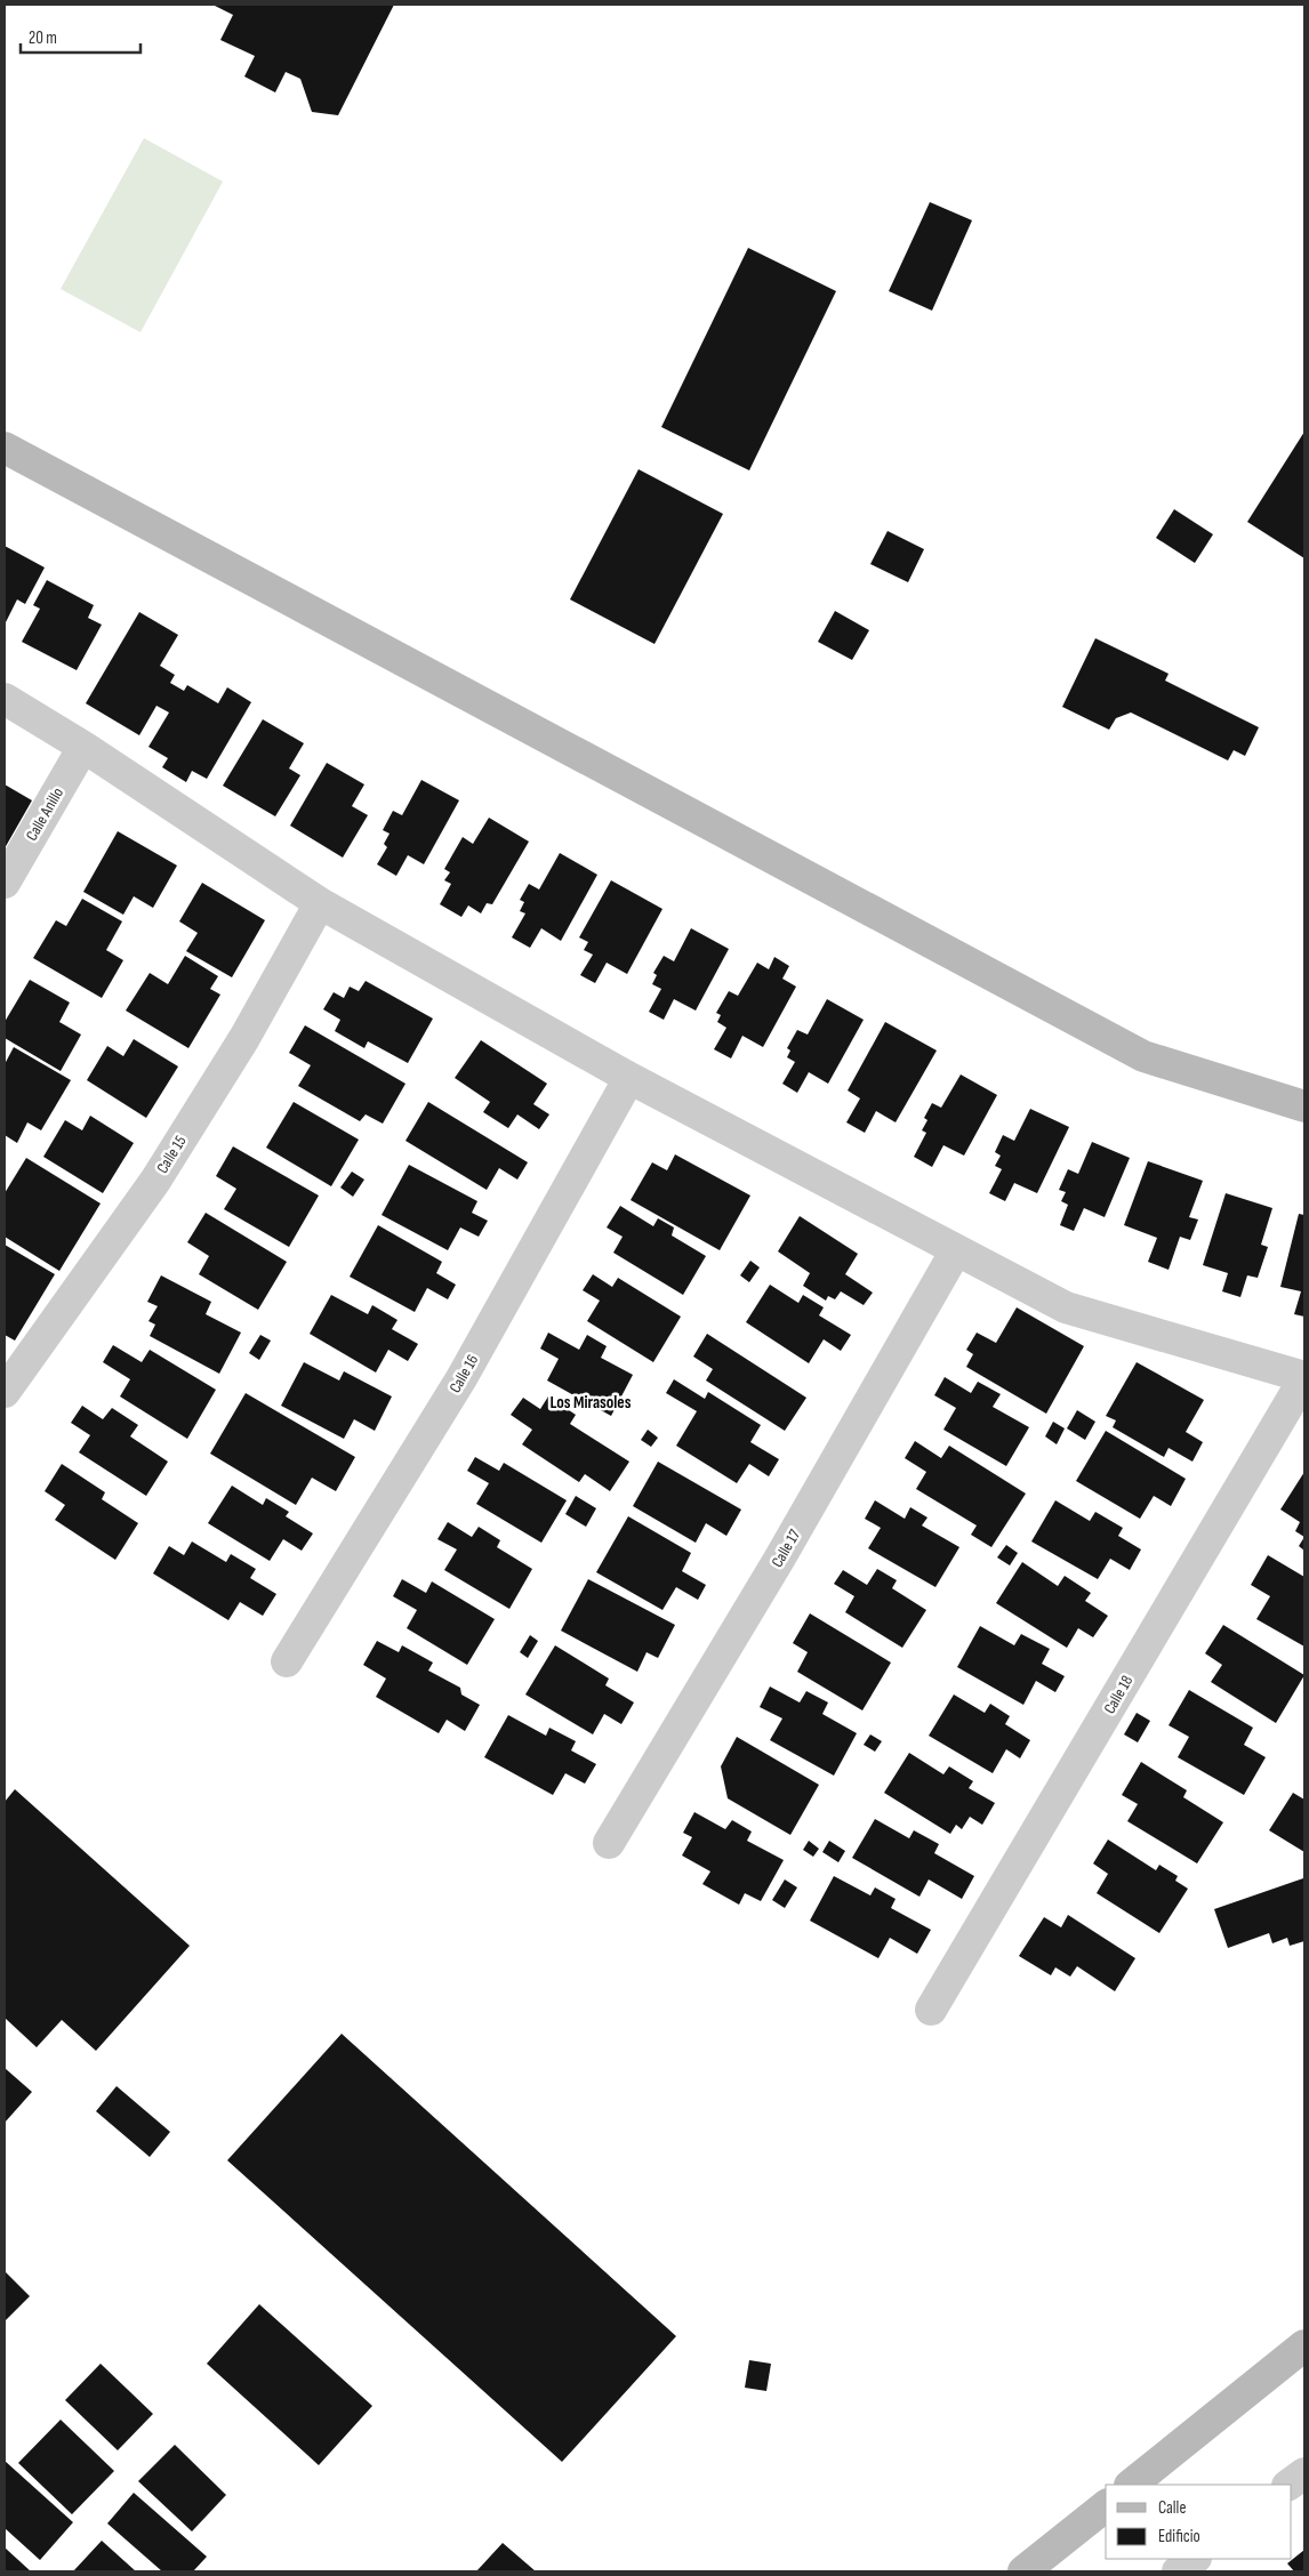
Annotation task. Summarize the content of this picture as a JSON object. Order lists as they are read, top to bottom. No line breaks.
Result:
{"streets":{"street":["Calle Anillo","Calle 15","Calle 16","Calle 17","Calle 18"]},"districts":["Los Mirasoles"],"legend":["Calle","Edificio"],"scale_bar":"20 m"}
